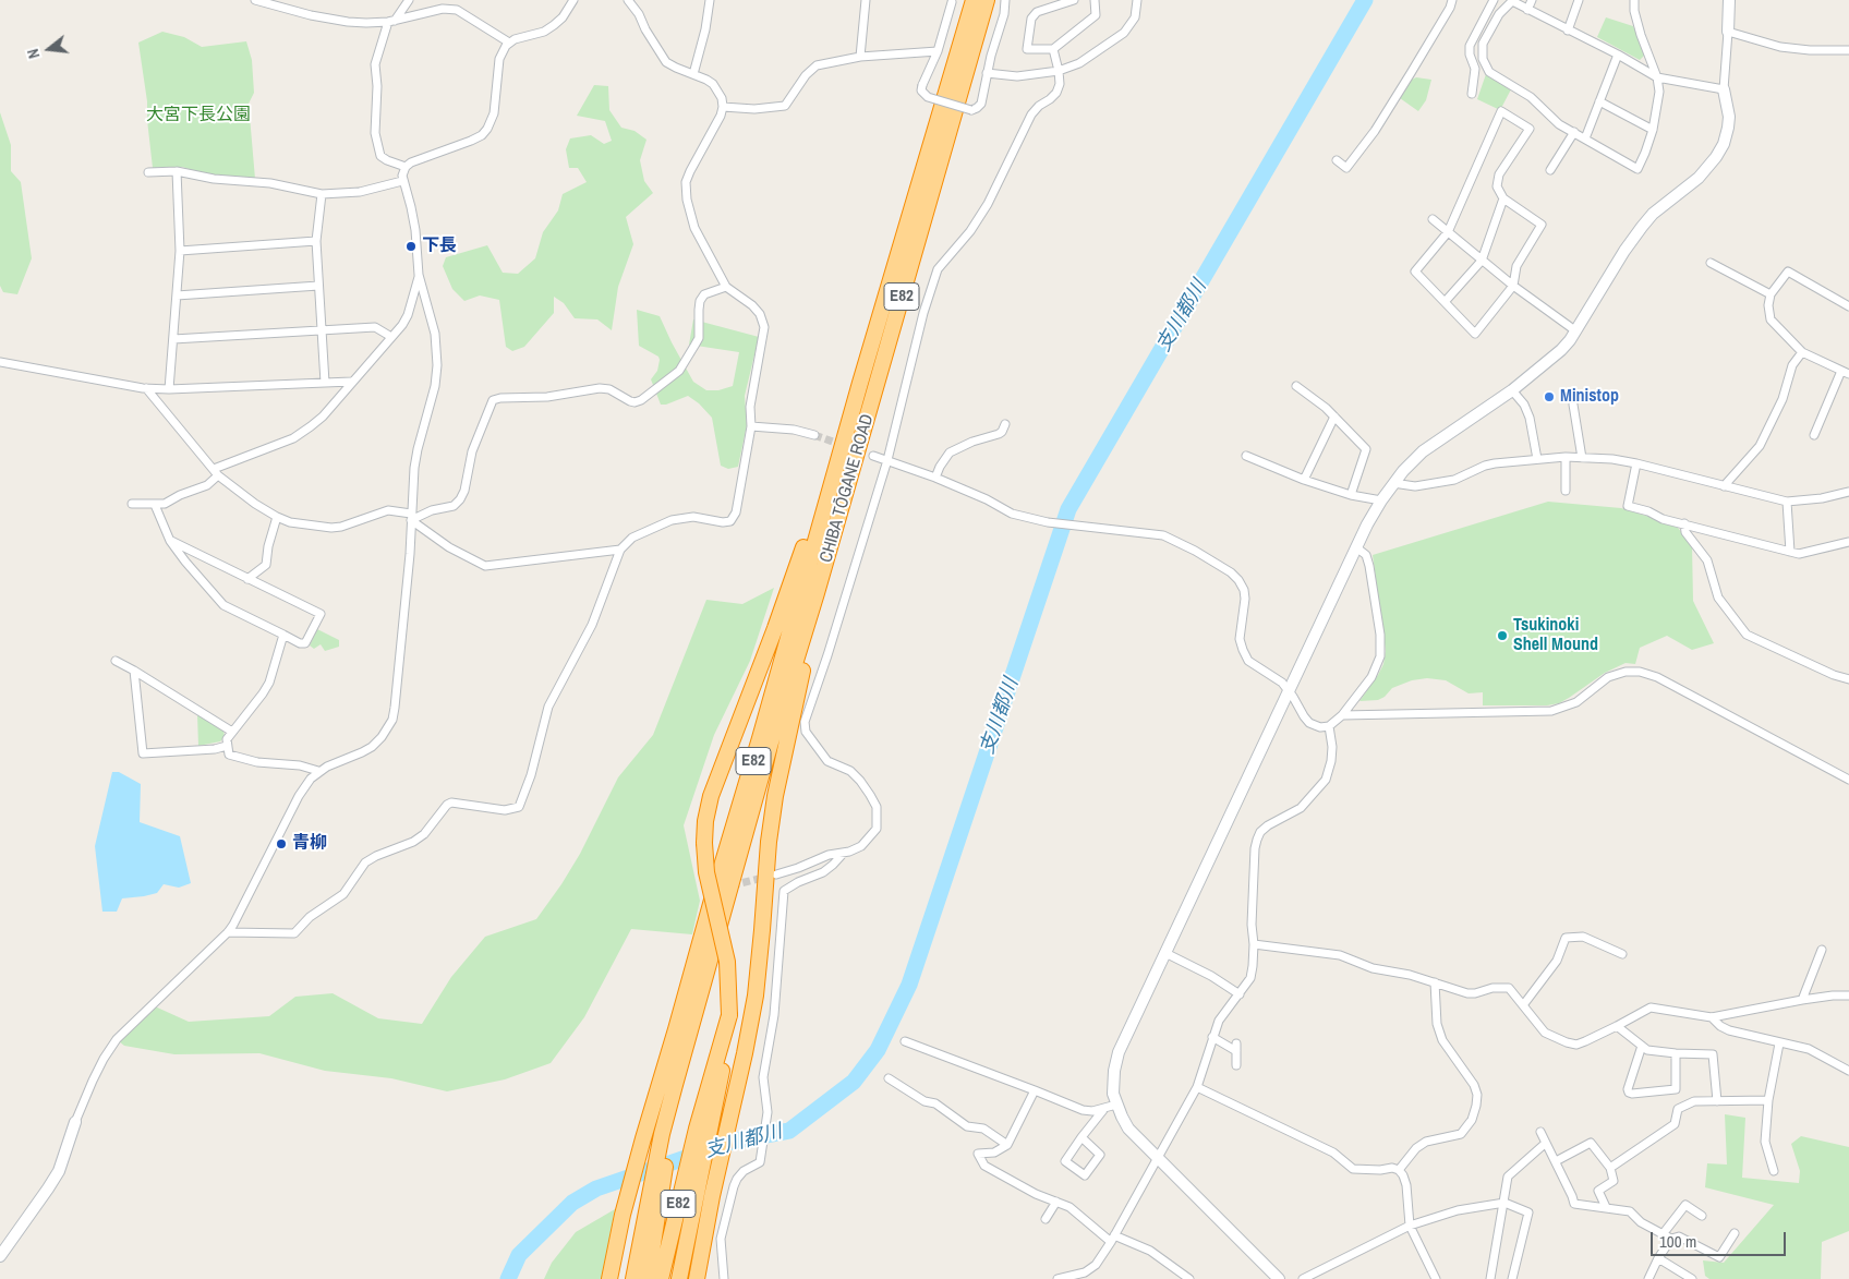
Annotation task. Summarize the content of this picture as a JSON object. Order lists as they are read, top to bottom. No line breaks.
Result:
{"streets":{"highway":["E82","CHIBA TŌGANE ROAD"]},"crossings":[["E82","CHIBA TŌGANE ROAD"]],"water":["支川都川"],"parks":["大宮下長公園"],"places":["下長","Ministop","Tsukinoki Shell Mound","青柳"],"scale_bar":"100 m","north":"left"}
